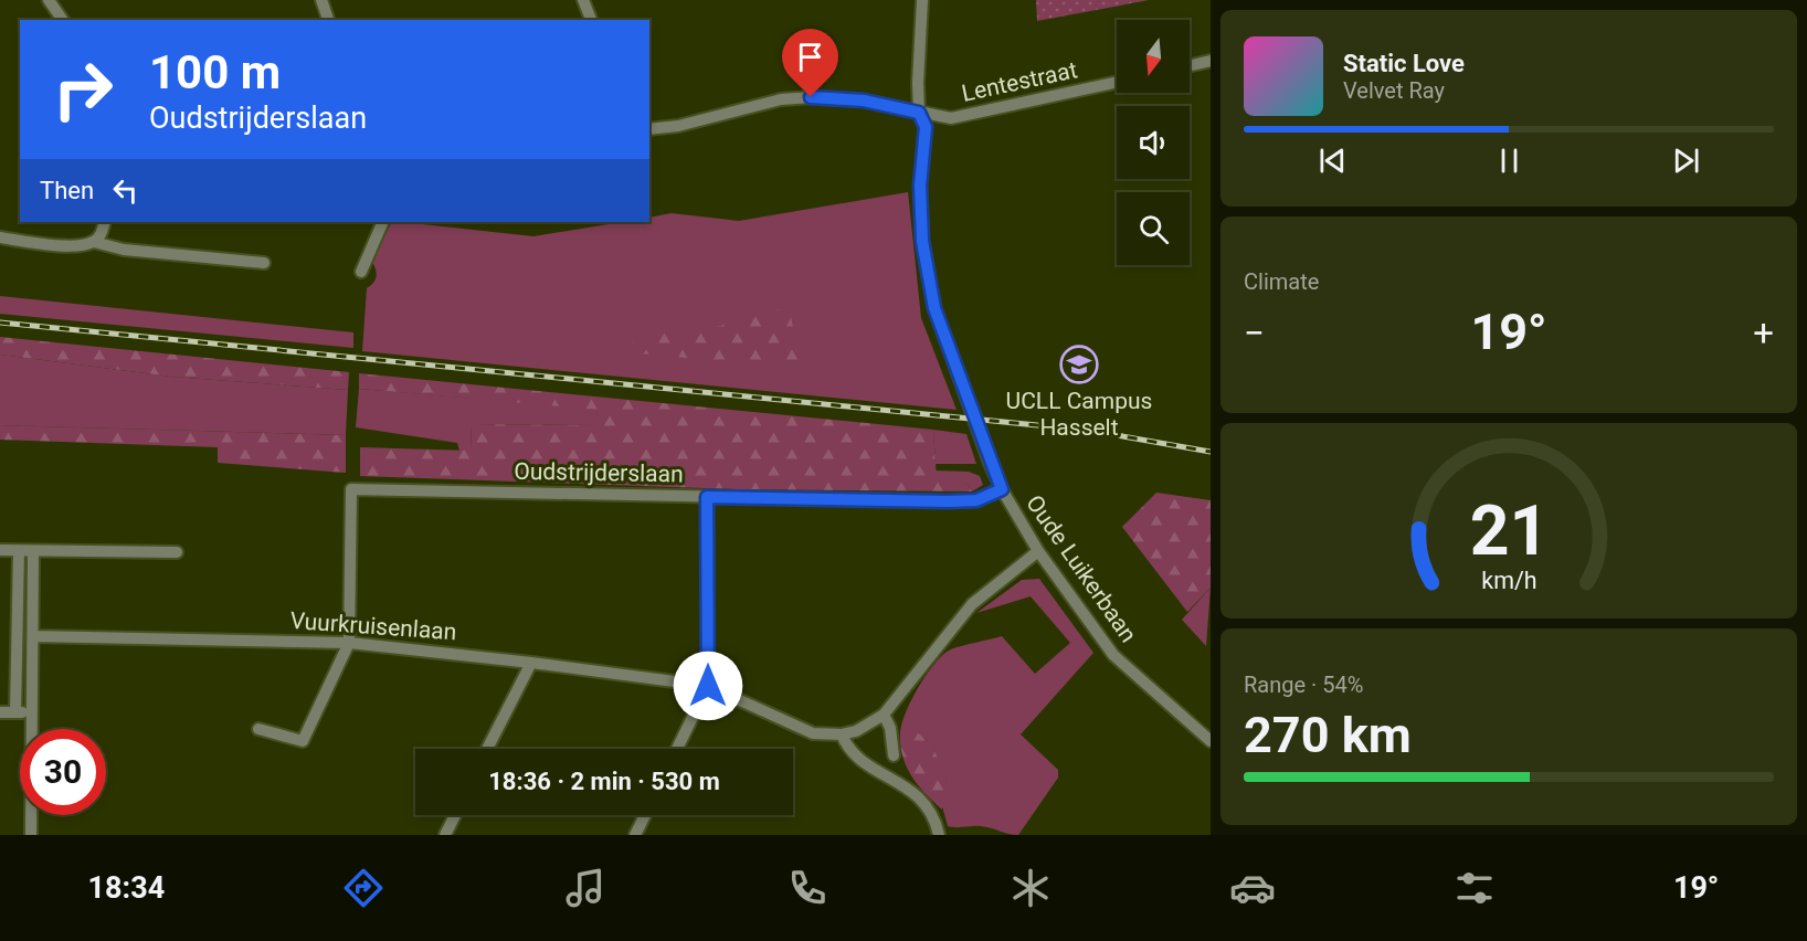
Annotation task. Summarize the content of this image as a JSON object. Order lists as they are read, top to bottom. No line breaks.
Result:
{"streets":{"street":["Lentestraat","Oudstrijderslaan","Oude Luikerbaan","Vuurkruisenlaan"]},"crossings":[["Lentestraat","Oude Luikerbaan"],["Oudstrijderslaan","Oude Luikerbaan"],["Oudstrijderslaan","Vuurkruisenlaan"]],"places":{"school or university":["UCLL Campus Hasselt"]},"north":"bottom","page":{"turn":["100 m","Oudstrijderslaan"],"song":["Static Love","Velvet Ray"],"then":"Then","tile":["Climate",["Range · 54%","270 km"]],"heat":["−","19°","+"],"limit":"30","trip":"18:36 · 2 min · 530 m","tabs":["18:34","19°"],"gauge":["21","km/h"]}}
